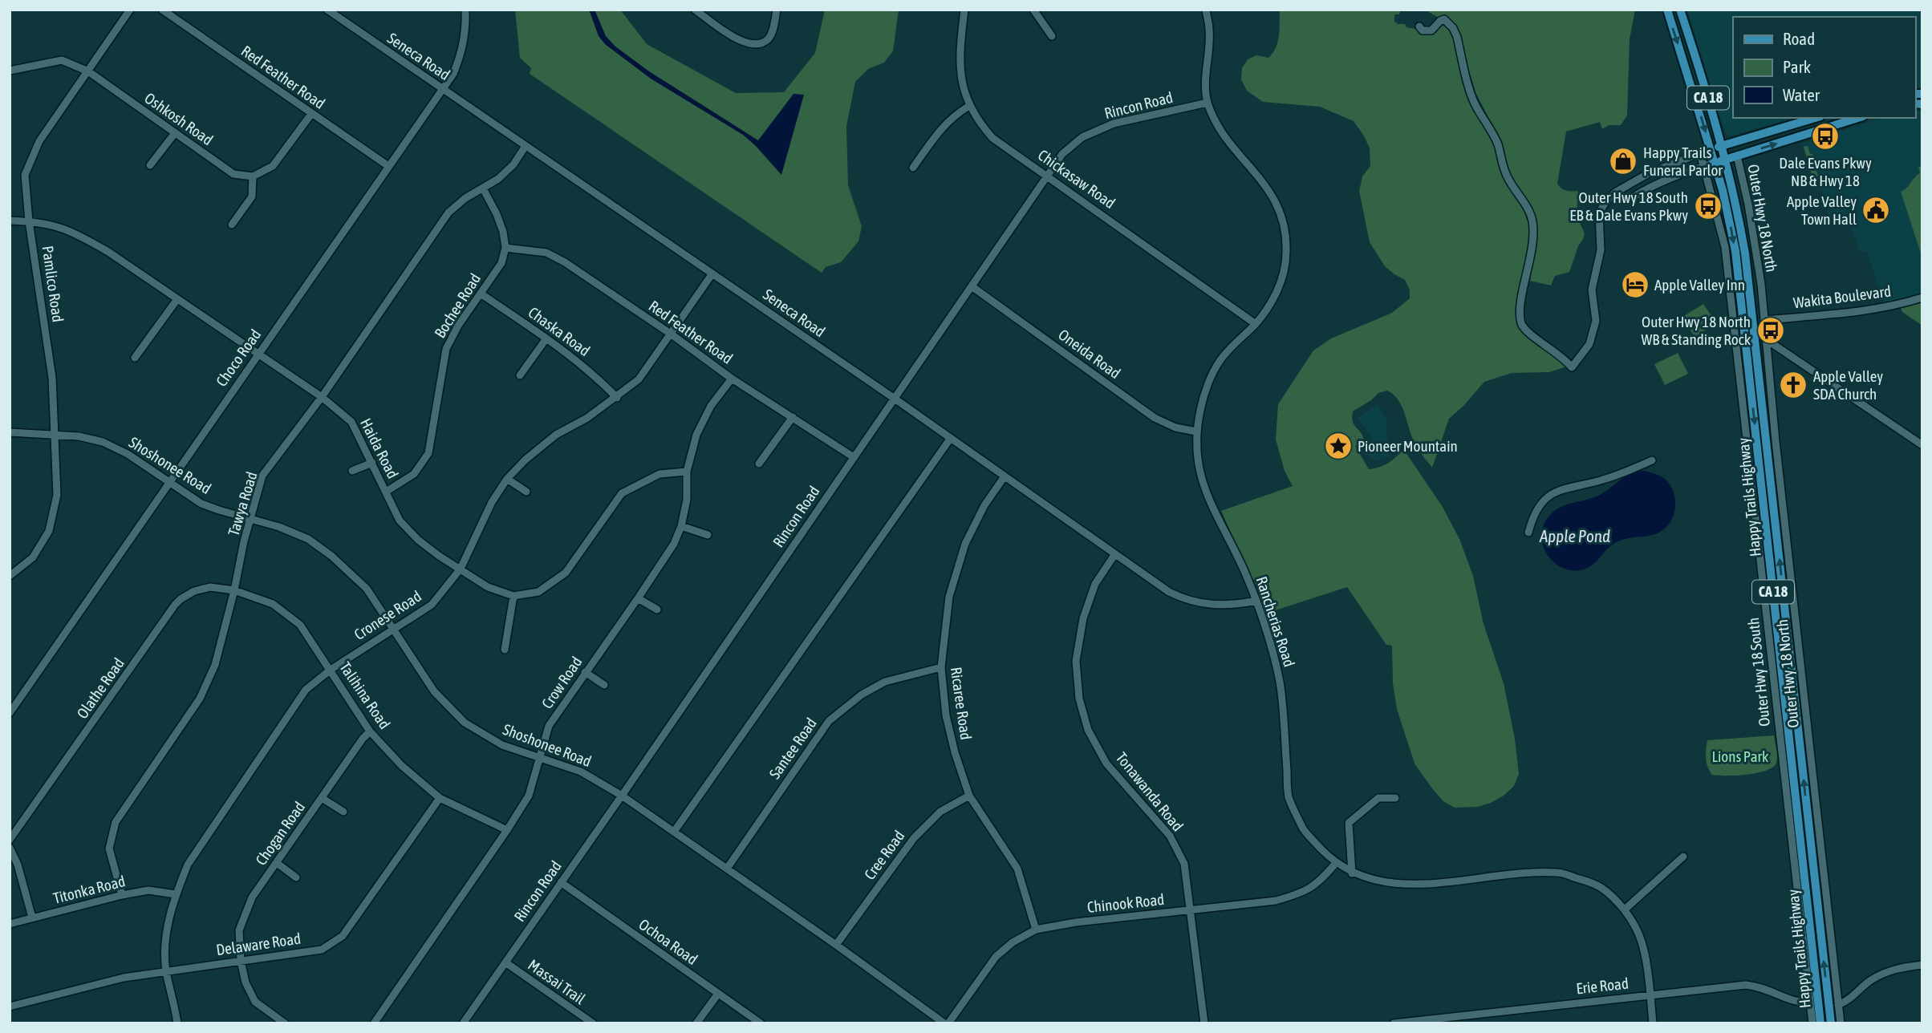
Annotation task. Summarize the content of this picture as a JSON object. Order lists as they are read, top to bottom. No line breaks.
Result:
{"streets":{"main road":["CA 18","Happy Trails Highway"],"street":["Seneca Road","Red Feather Road","Rincon Road","Oshkosh Road","Chickasaw Road","Outer Hwy 18 North","Pamlico Road","Wakita Boulevard","Bochee Road","Chaska Road","Oneida Road","Choco Road","Haida Road","Shoshonee Road","Tawya Road","Cronese Road","Rancherias Road","Outer Hwy 18 South","Crow Road","Olathe Road","Talihina Road","Ricaree Road","Santee Road","Tonawanda Road","Chogan Road","Cree Road","Titonka Road","Chinook Road","Ochoa Road","Delaware Road","Massai Trail","Erie Road"]},"crossings":[["Seneca Road","Rincon Road"],["Seneca Road","Choco Road"],["Seneca Road","Tawya Road"],["Seneca Road","Cronese Road"],["Seneca Road","Rancherias Road"],["Seneca Road","Ricaree Road"],["Seneca Road","Tonawanda Road"],["Red Feather Road","Rincon Road"],["Red Feather Road","Bochee Road"],["Red Feather Road","Choco Road"],["Red Feather Road","Cronese Road"],["Red Feather Road","Crow Road"],["Rincon Road","Chickasaw Road"],["Rincon Road","Oneida Road"],["Rincon Road","Shoshonee Road"],["Rincon Road","Rancherias Road"],["Rincon Road","Ochoa Road"],["Rincon Road","Massai Trail"],["Oshkosh Road","Pamlico Road"],["Chickasaw Road","Rancherias Road"],["Outer Hwy 18 North","Wakita Boulevard"],["Pamlico Road","Haida Road"],["Pamlico Road","Shoshonee Road"],["Bochee Road","Chaska Road"],["Bochee Road","Haida Road"],["Chaska Road","Cronese Road"],["Oneida Road","Rancherias Road"],["Choco Road","Haida Road"],["Choco Road","Shoshonee Road"],["Haida Road","Tawya Road"],["Haida Road","Cronese Road"],["Shoshonee Road","Tawya Road"],["Shoshonee Road","Cronese Road"],["Shoshonee Road","Crow Road"],["Shoshonee Road","Santee Road"],["Shoshonee Road","Cree Road"],["Shoshonee Road","Chinook Road"],["Tawya Road","Olathe Road"],["Tawya Road","Talihina Road"],["Tawya Road","Titonka Road"],["Cronese Road","Talihina Road"],["Cronese Road","Titonka Road"],["Cronese Road","Delaware Road"],["Rancherias Road","Chinook Road"],["Rancherias Road","Erie Road"],["Outer Hwy 18 South","Erie Road"],["Crow Road","Talihina Road"],["Olathe Road","Talihina Road"],["Talihina Road","Chogan Road"],["Talihina Road","Delaware Road"],["Ricaree Road","Santee Road"],["Ricaree Road","Cree Road"],["Ricaree Road","Chinook Road"],["Tonawanda Road","Chinook Road"],["Chogan Road","Delaware Road"]],"water":["Apple Pond"],"parks":["Lions Park"],"places":{"bus stop":["Dale Evans Pkwy NB & Hwy 18","Outer Hwy 18 South EB & Dale Evans Pkwy","Outer Hwy 18 North WB & Standing Rock"],"shop":["Happy Trails Funeral Parlor"],"public building":["Apple Valley Town Hall"],"hotel":["Apple Valley Inn"],"church":["Apple Valley SDA Church"],"place":["Pioneer Mountain"]},"legend":["Road","Park","Water"]}
